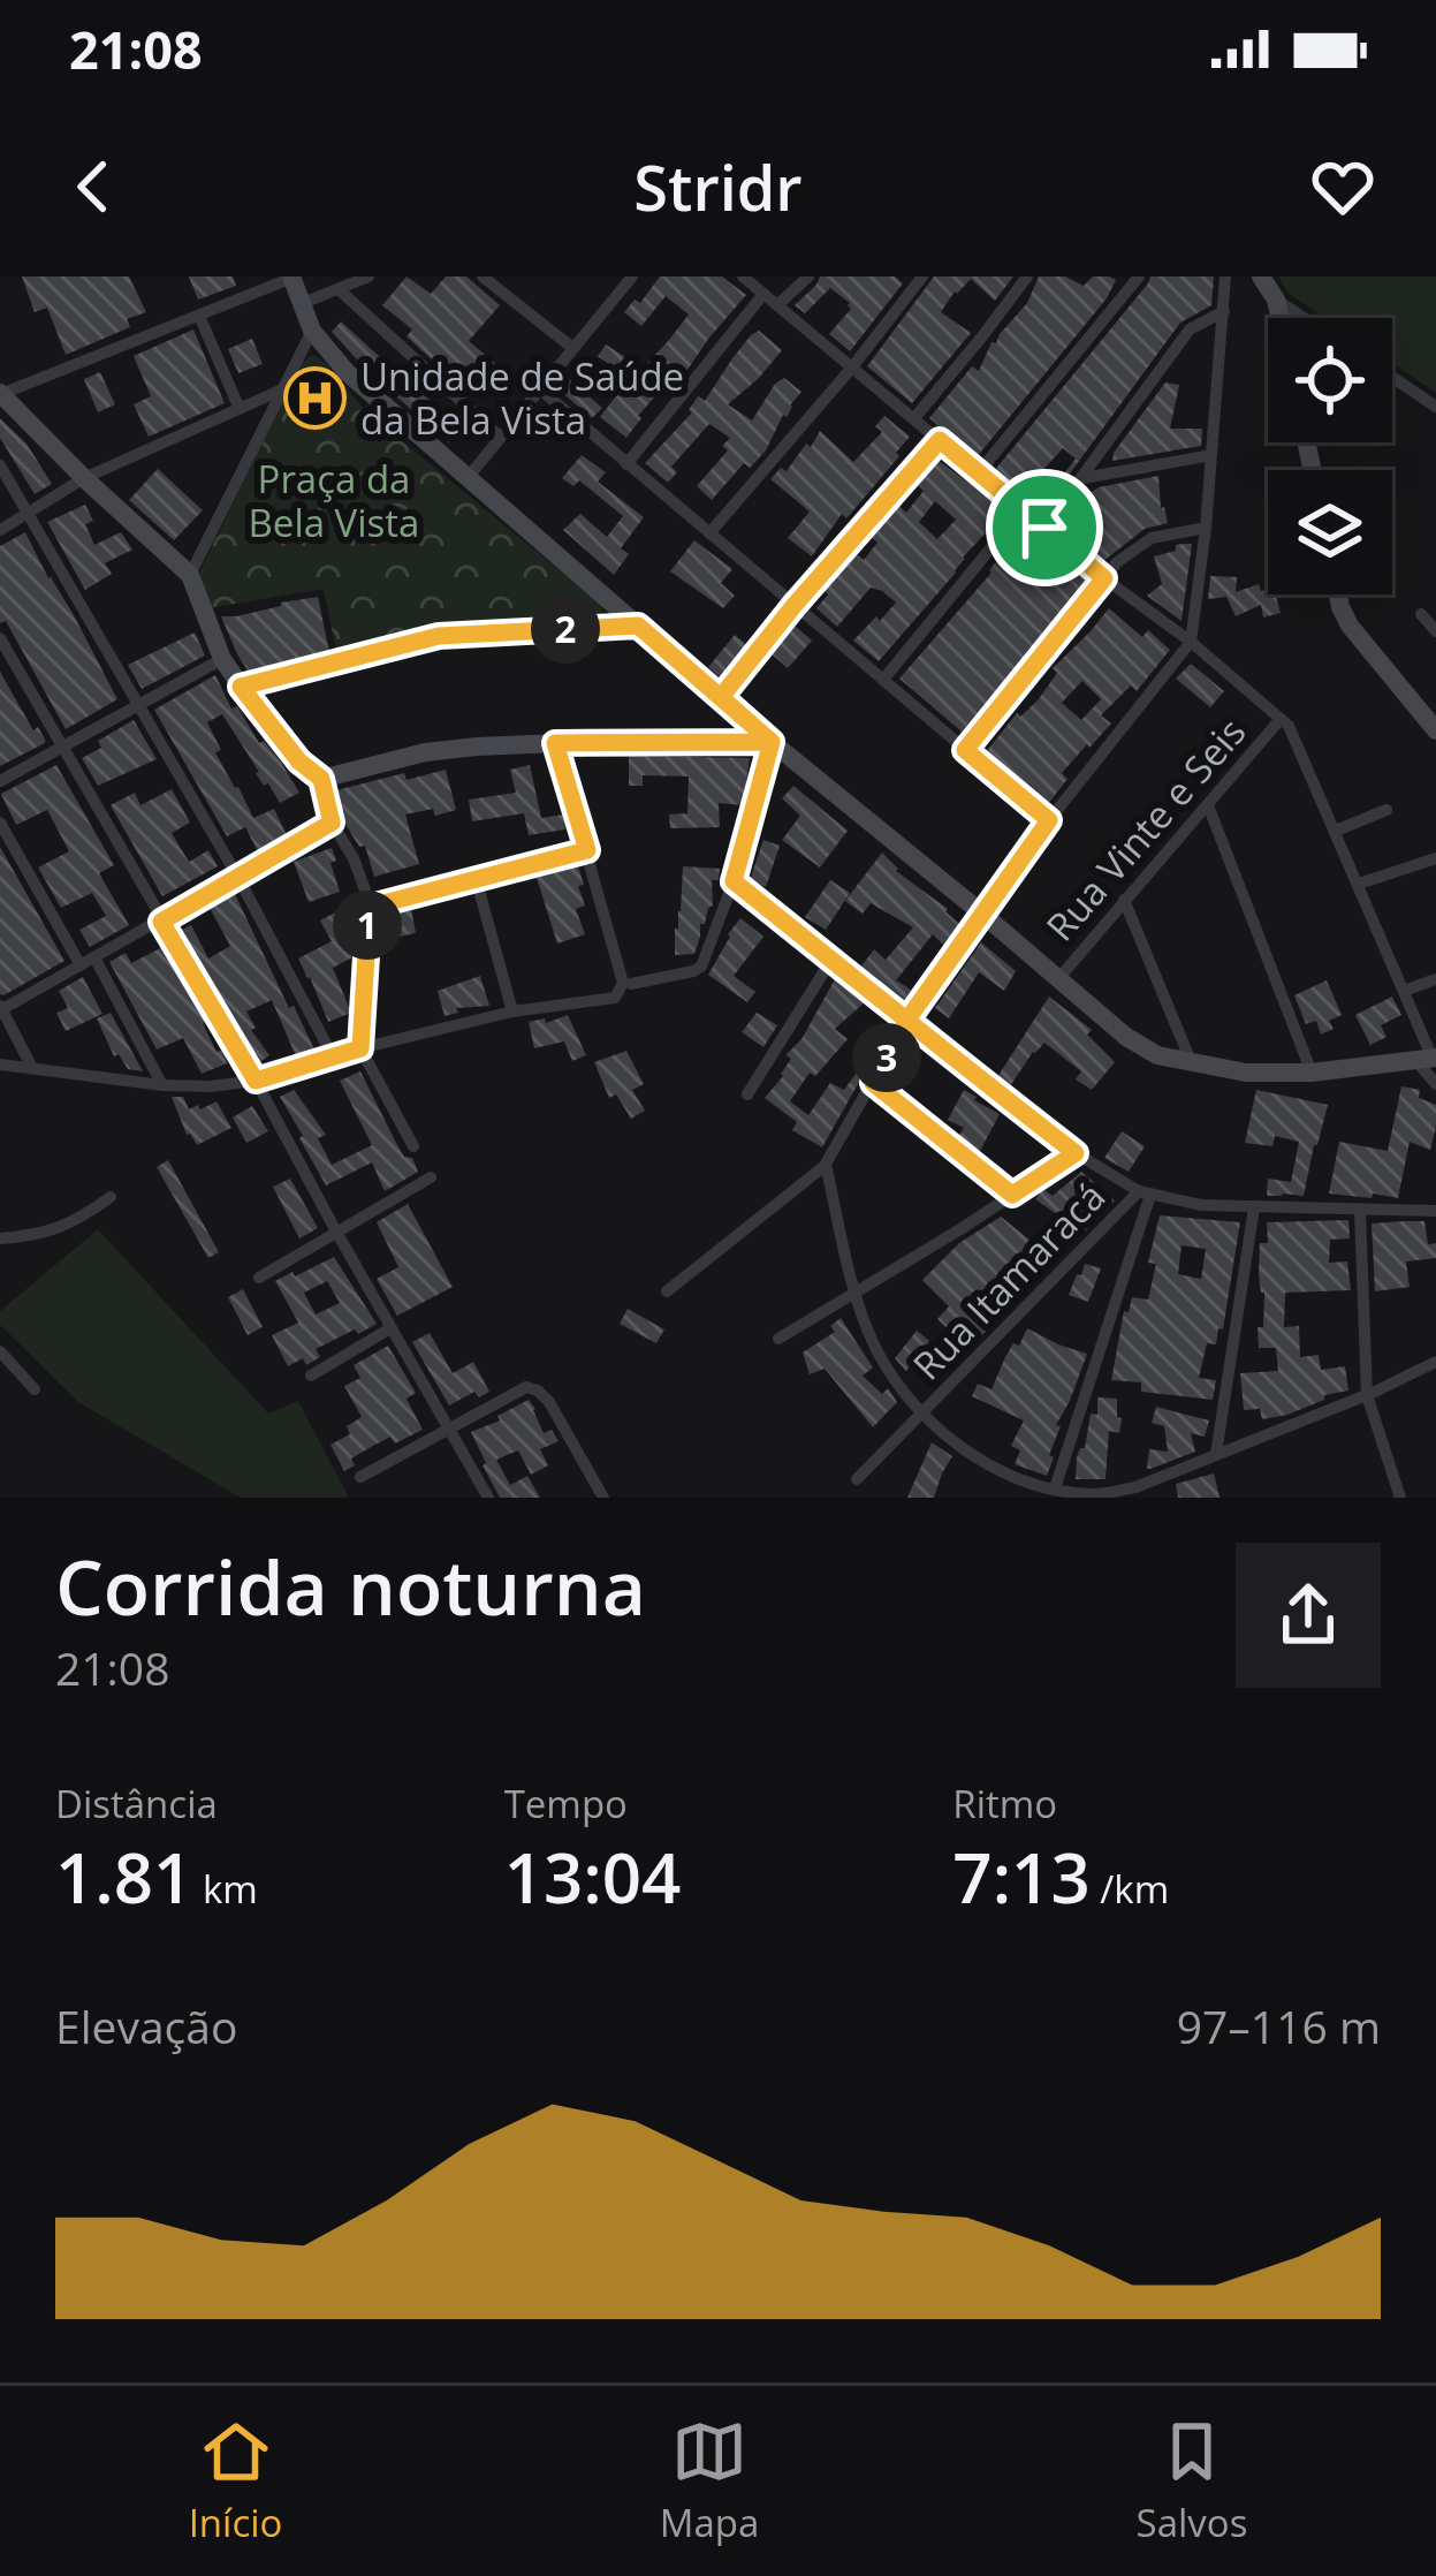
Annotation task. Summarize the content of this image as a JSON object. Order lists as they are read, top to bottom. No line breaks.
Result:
{"streets":{"street":["Rua Vinte e Seis","Rua Itamaracá"]},"parks":["Praça da Bela Vista"],"places":{"hospital":["Unidade de Saúde da Bela Vista"]},"page":{"status":"21:08","header":"Stridr","pins":["2","1","3"],"heading":["Corrida noturna","21:08"],"stats":[["Distância","1.81 km"],["Tempo","13:04"],["Ritmo","7:13 /km"]],"chart":["Elevação","97–116 m"],"tabs":["Início","Mapa","Salvos"]}}
